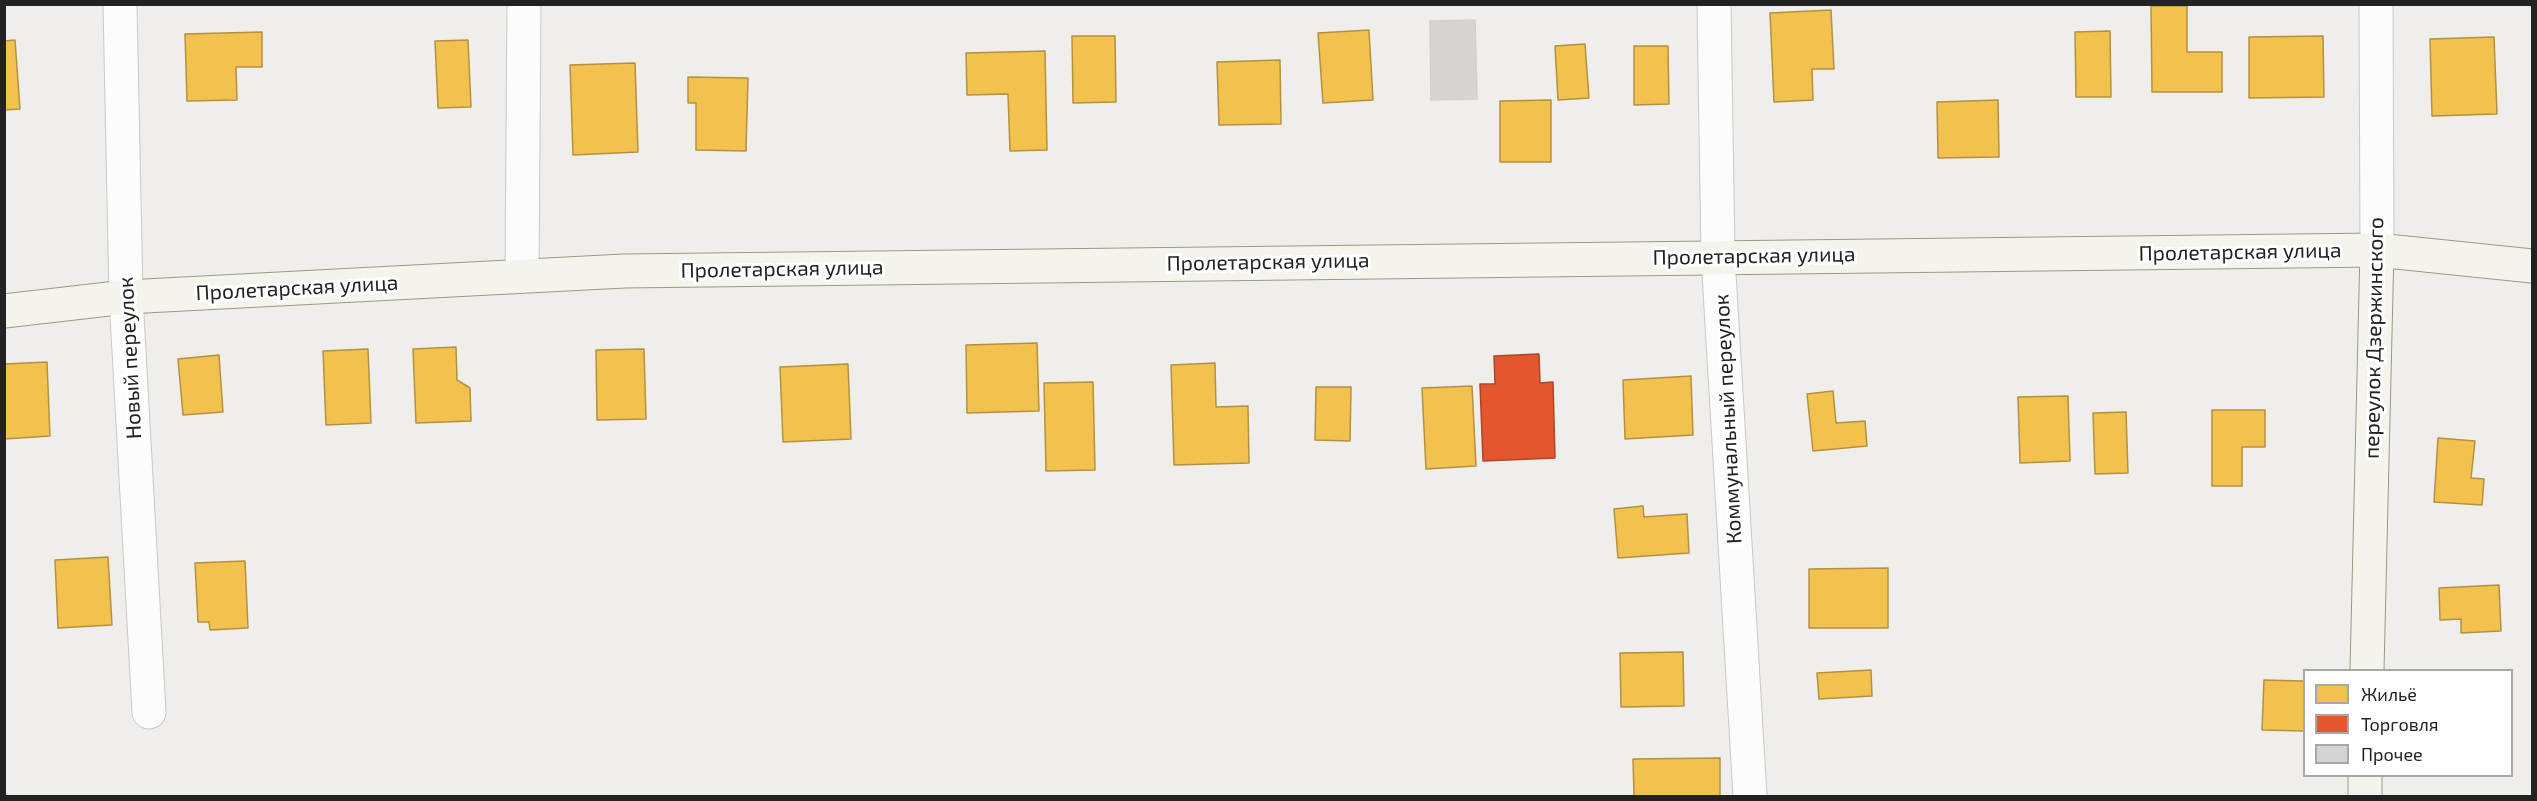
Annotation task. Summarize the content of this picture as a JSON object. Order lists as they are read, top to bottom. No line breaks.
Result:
{"streets":{"street":["Пролетарская улица","переулок Дзержинского","Новый переулок","Коммунальный переулок"]},"crossings":[["Пролетарская улица","переулок Дзержинского"],["Пролетарская улица","Новый переулок"],["Пролетарская улица","Коммунальный переулок"]],"legend":["Жильё","Торговля","Прочее"]}
